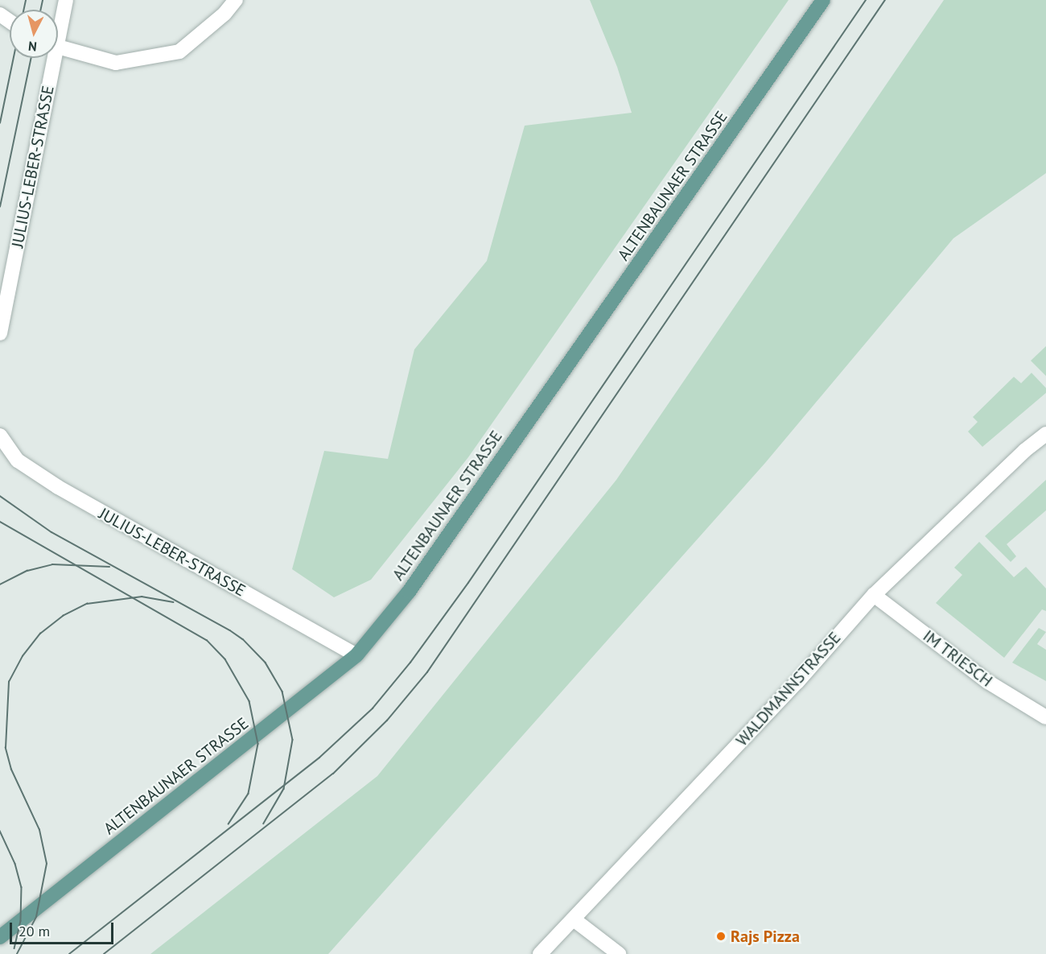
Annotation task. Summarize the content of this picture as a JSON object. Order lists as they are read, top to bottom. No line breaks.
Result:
{"streets":{"main road":["ALTENBAUNAER STRASSE"],"street":["JULIUS-LEBER-STRASSE","IM TRIESCH","WALDMANNSTRASSE"]},"crossings":[["JULIUS-LEBER-STRASSE","ALTENBAUNAER STRASSE"],["IM TRIESCH","WALDMANNSTRASSE"]],"places":["Rajs Pizza"],"scale_bar":"20 m","north":"bottom"}
